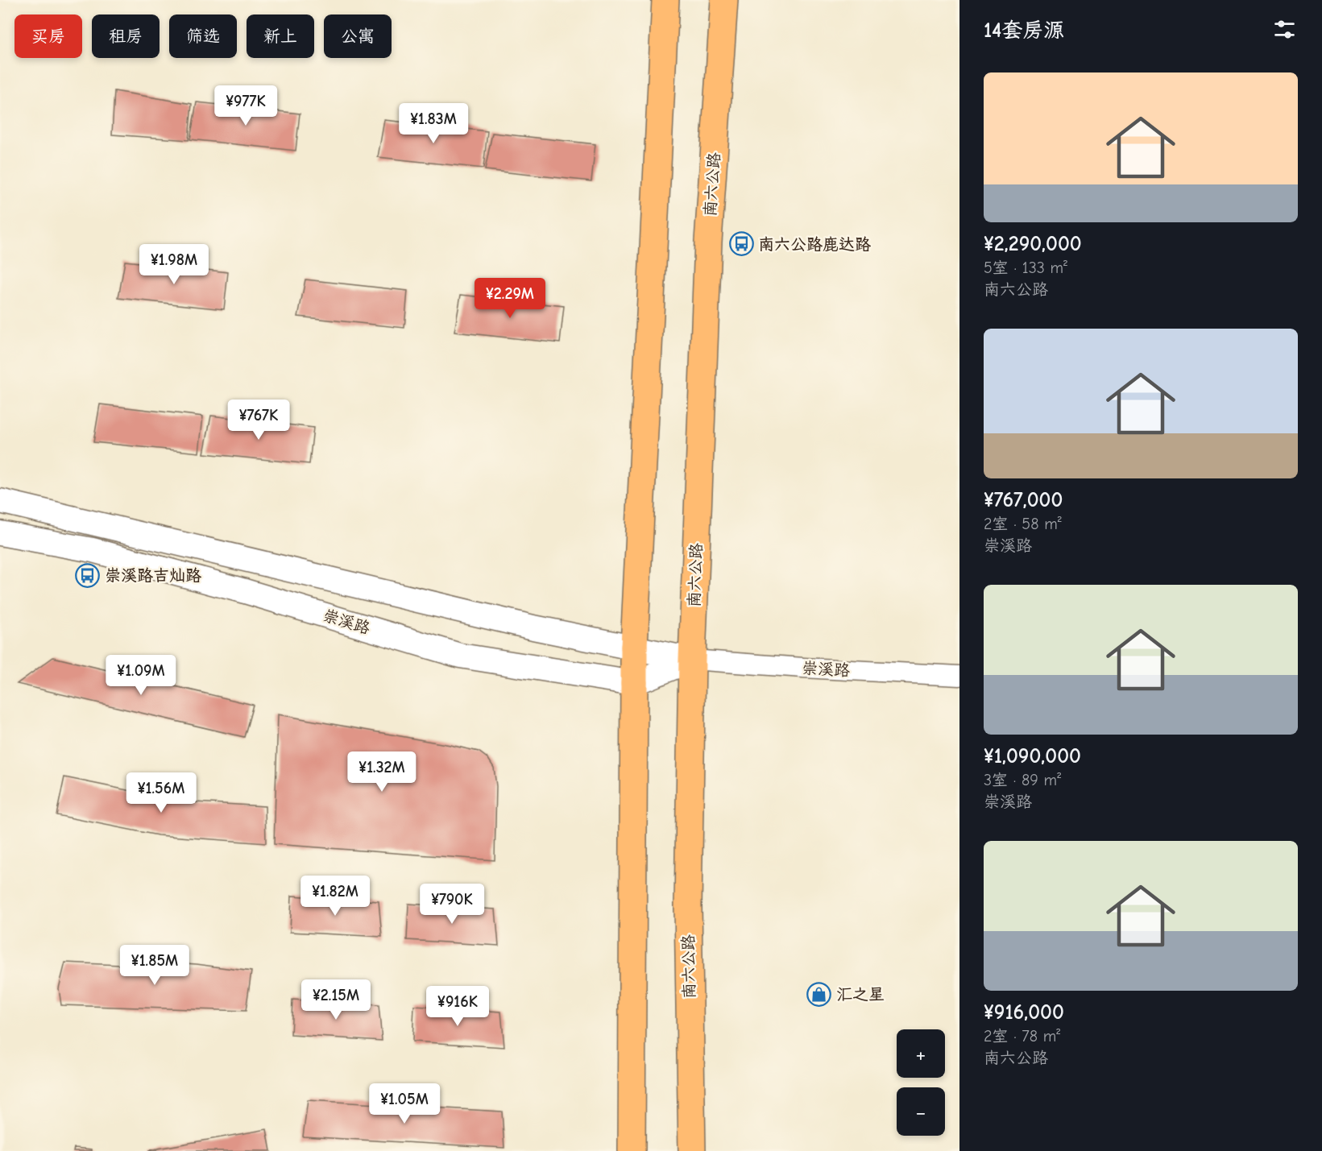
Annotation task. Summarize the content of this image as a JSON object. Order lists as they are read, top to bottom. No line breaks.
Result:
{"streets":{"main road":["南六公路"],"street":["崇溪路"]},"crossings":[["南六公路","崇溪路"]],"places":{"bus stop":["南六公路鹿达路","崇溪路吉灿路"],"shop":["汇之星"]},"page":{"heading":"14套房源","chip":["买房","租房","筛选","新上","公寓"],"list":[{"name":"¥2,290,000","note":"5室 · 133 m² · 南六公路"},{"name":"¥767,000","note":"2室 · 58 m² · 崇溪路"},{"name":"¥1,090,000","note":"3室 · 89 m² · 崇溪路"},{"name":"¥916,000","note":"2室 · 78 m² · 南六公路"}],"price":["¥977K","¥1.83M","¥1.98M","¥2.29M","¥767K","¥1.09M","¥1.32M","¥1.56M","¥1.82M","¥790K","¥1.85M","¥2.15M","¥916K","¥1.05M"],"map_buttons":["+","−"]}}
